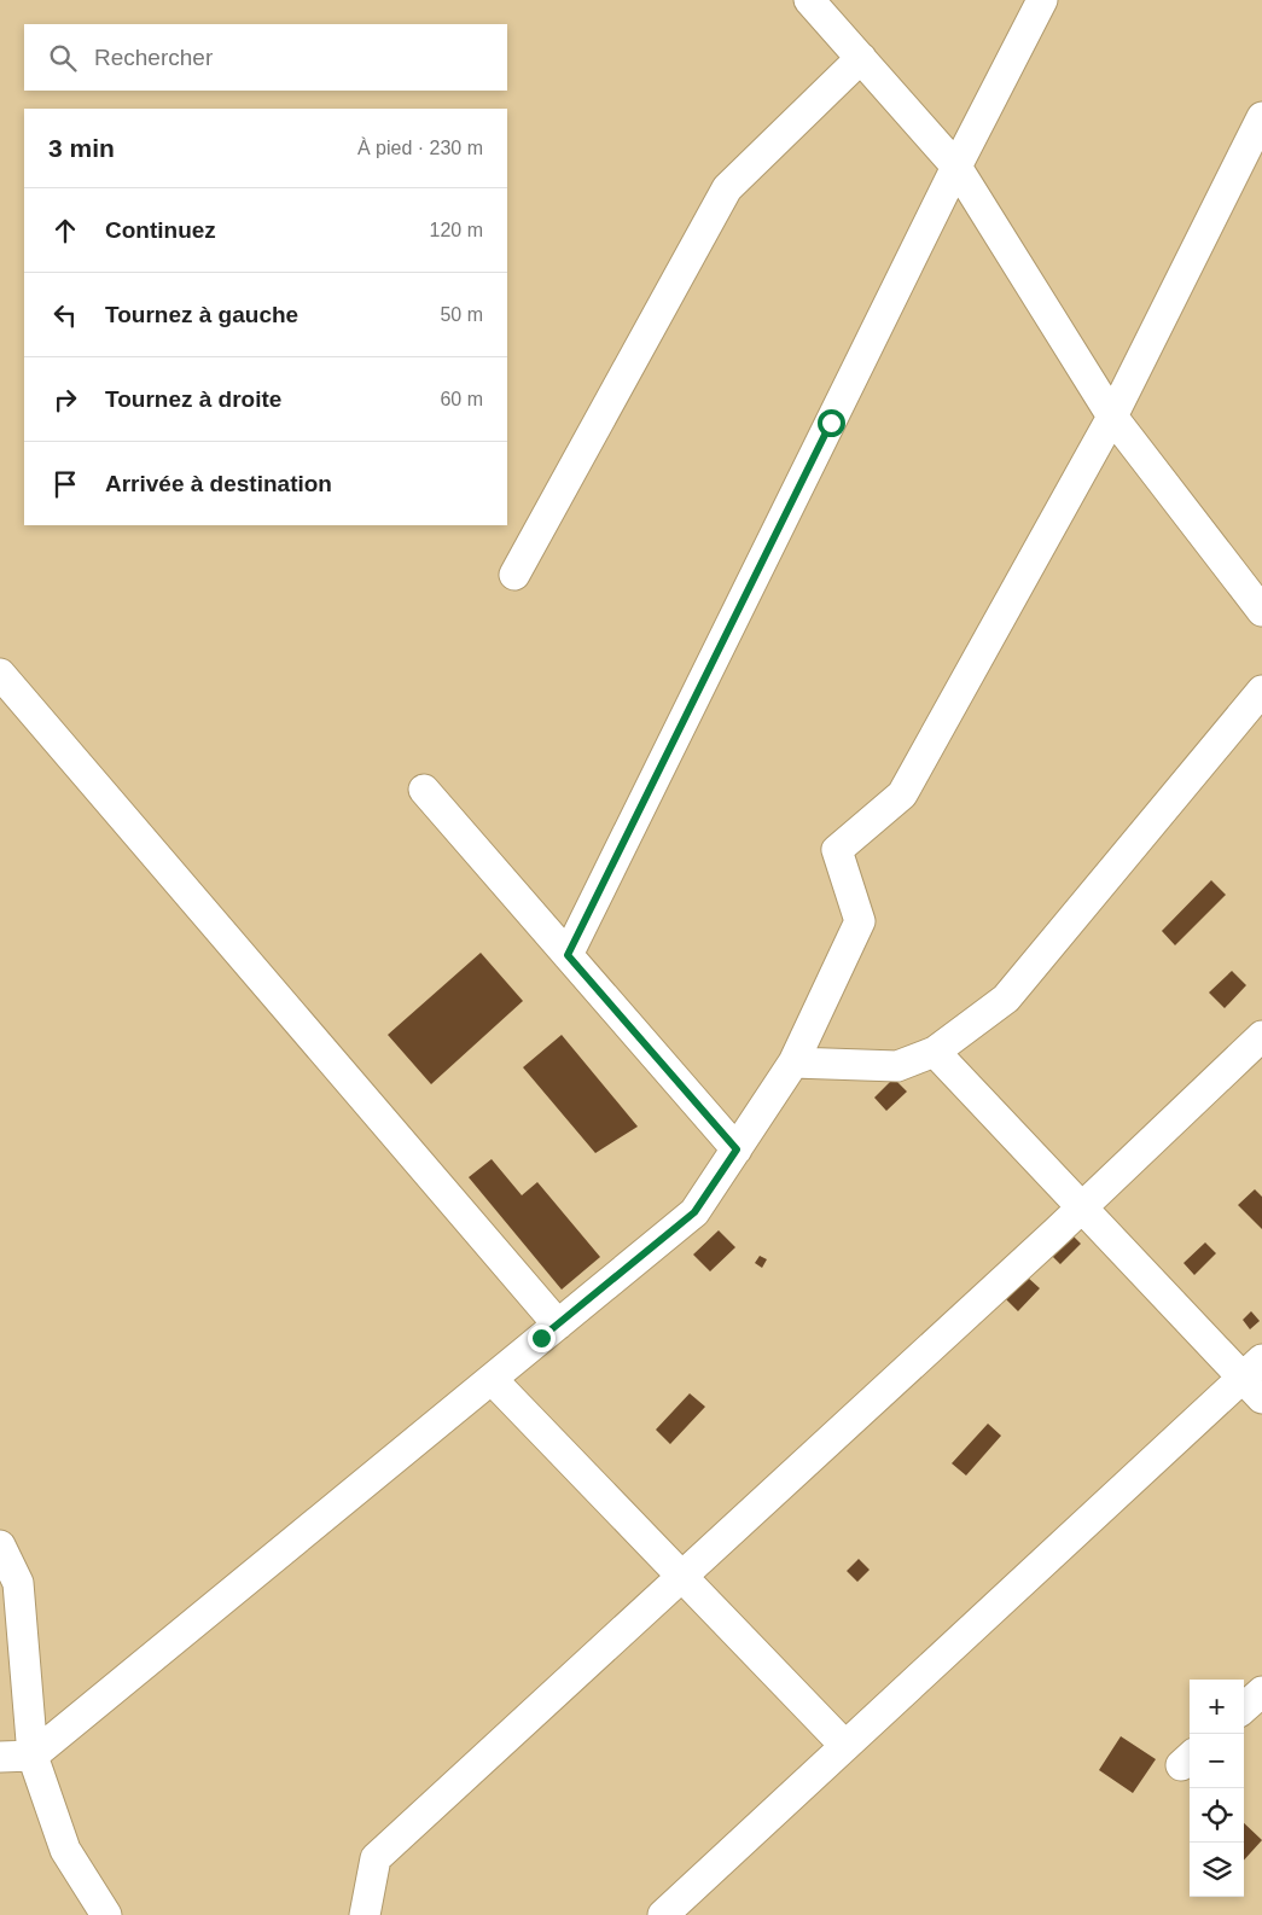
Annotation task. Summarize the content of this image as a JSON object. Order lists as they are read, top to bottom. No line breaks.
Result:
{"page":{"search":"Rechercher","heading":["3 min","À pied · 230 m"],"list":[["Continuez","120 m"],["Tournez à gauche","50 m"],["Tournez à droite","60 m"],"Arrivée à destination"],"map_buttons":["+","−"]}}
